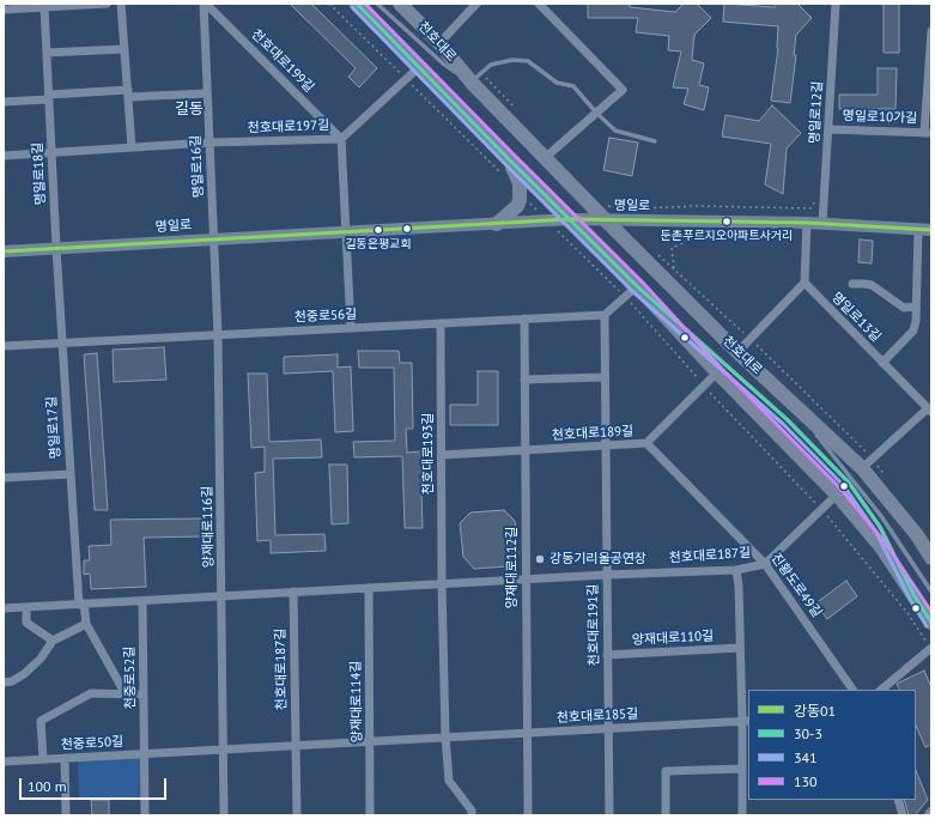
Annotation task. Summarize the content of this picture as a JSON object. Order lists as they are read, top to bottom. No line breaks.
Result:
{"streets":{"main road":["천호대로"],"street":["천호대로199길","명일로12길","명일로10가길","천호대로197길","명일로16길","명일로18길","명일로","천중로56길","명일로13길","명일로17길","천호대로189길","천호대로193길","양재대로116길","천호대로187길","양재대로112길","진황도로49길","천호대로191길","양재대로110길","천중로52길","양재대로114길","천호대로185길","천중로50길"]},"crossings":[["천호대로","명일로"],["천호대로199길","천호대로197길"],["천호대로199길","명일로16길"],["명일로12길","명일로10가길"],["명일로12길","명일로"],["천호대로197길","명일로16길"],["천호대로197길","명일로18길"],["명일로16길","명일로"],["명일로16길","양재대로116길"],["명일로18길","명일로"],["명일로18길","명일로17길"],["명일로","명일로17길"],["명일로","양재대로116길"],["천중로56길","명일로17길"],["천중로56길","천호대로193길"],["천중로56길","양재대로116길"],["천중로56길","양재대로112길"],["천중로56길","천호대로191길"],["명일로17길","천중로52길"],["천호대로189길","천호대로193길"],["천호대로189길","양재대로112길"],["천호대로189길","진황도로49길"],["천호대로189길","천호대로191길"],["천호대로193길","천호대로187길"],["양재대로116길","천호대로187길"],["양재대로116길","천호대로185길"],["양재대로116길","천중로50길"],["천호대로187길","양재대로112길"],["천호대로187길","진황도로49길"],["천호대로187길","천호대로191길"],["천호대로187길","양재대로114길"],["천호대로187길","천호대로185길"],["양재대로112길","천호대로185길"],["천호대로191길","양재대로110길"],["천호대로191길","천호대로185길"],["천중로52길","천중로50길"],["양재대로114길","천호대로185길"],["천호대로185길","천중로50길"]],"districts":["길동"],"places":["둔촌푸르지오아파트사거리","길동은평교회","강동기리울공연장"],"lines":["transit line 30-3","transit line 130","transit line 341","transit line 강동01"],"legend":["강동01","30-3","341","130"],"scale_bar":"100 m"}
